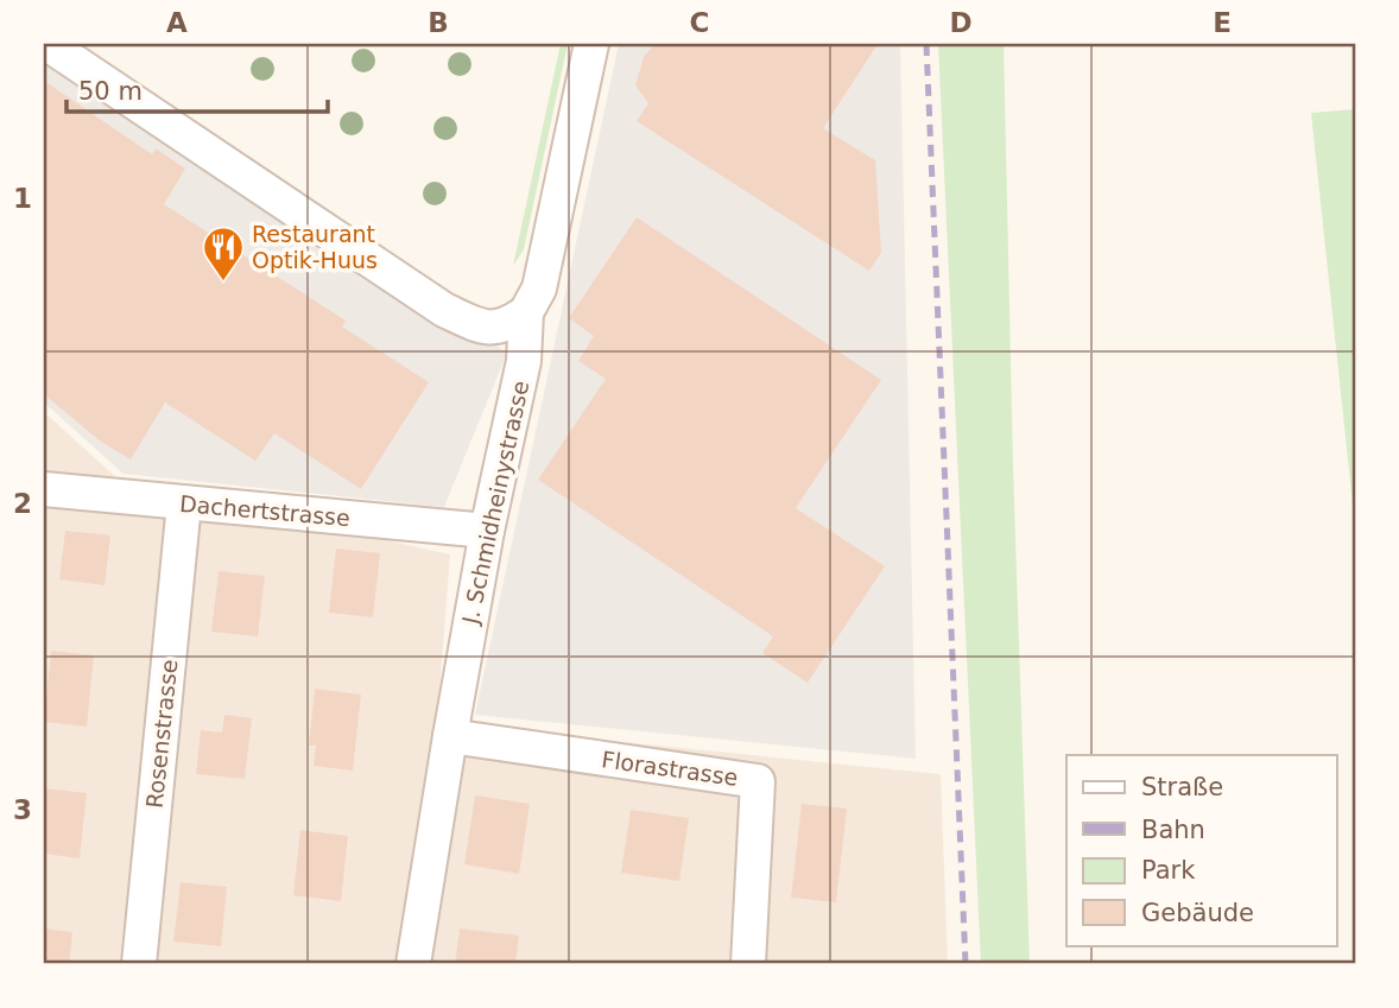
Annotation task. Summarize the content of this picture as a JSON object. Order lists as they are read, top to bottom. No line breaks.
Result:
{"streets":{"street":["J. Schmidheinystrasse","Dachertstrasse","Rosenstrasse","Florastrasse"]},"crossings":[["J. Schmidheinystrasse","Dachertstrasse"],["J. Schmidheinystrasse","Florastrasse"],["Dachertstrasse","Rosenstrasse"]],"places":{"restaurant":["Restaurant Optik-Huus"]},"legend":["Straße","Bahn","Park","Gebäude"],"scale_bar":"50 m","grid":{"columns":["A","B","C","D","E"],"rows":["1","2","3"]}}
